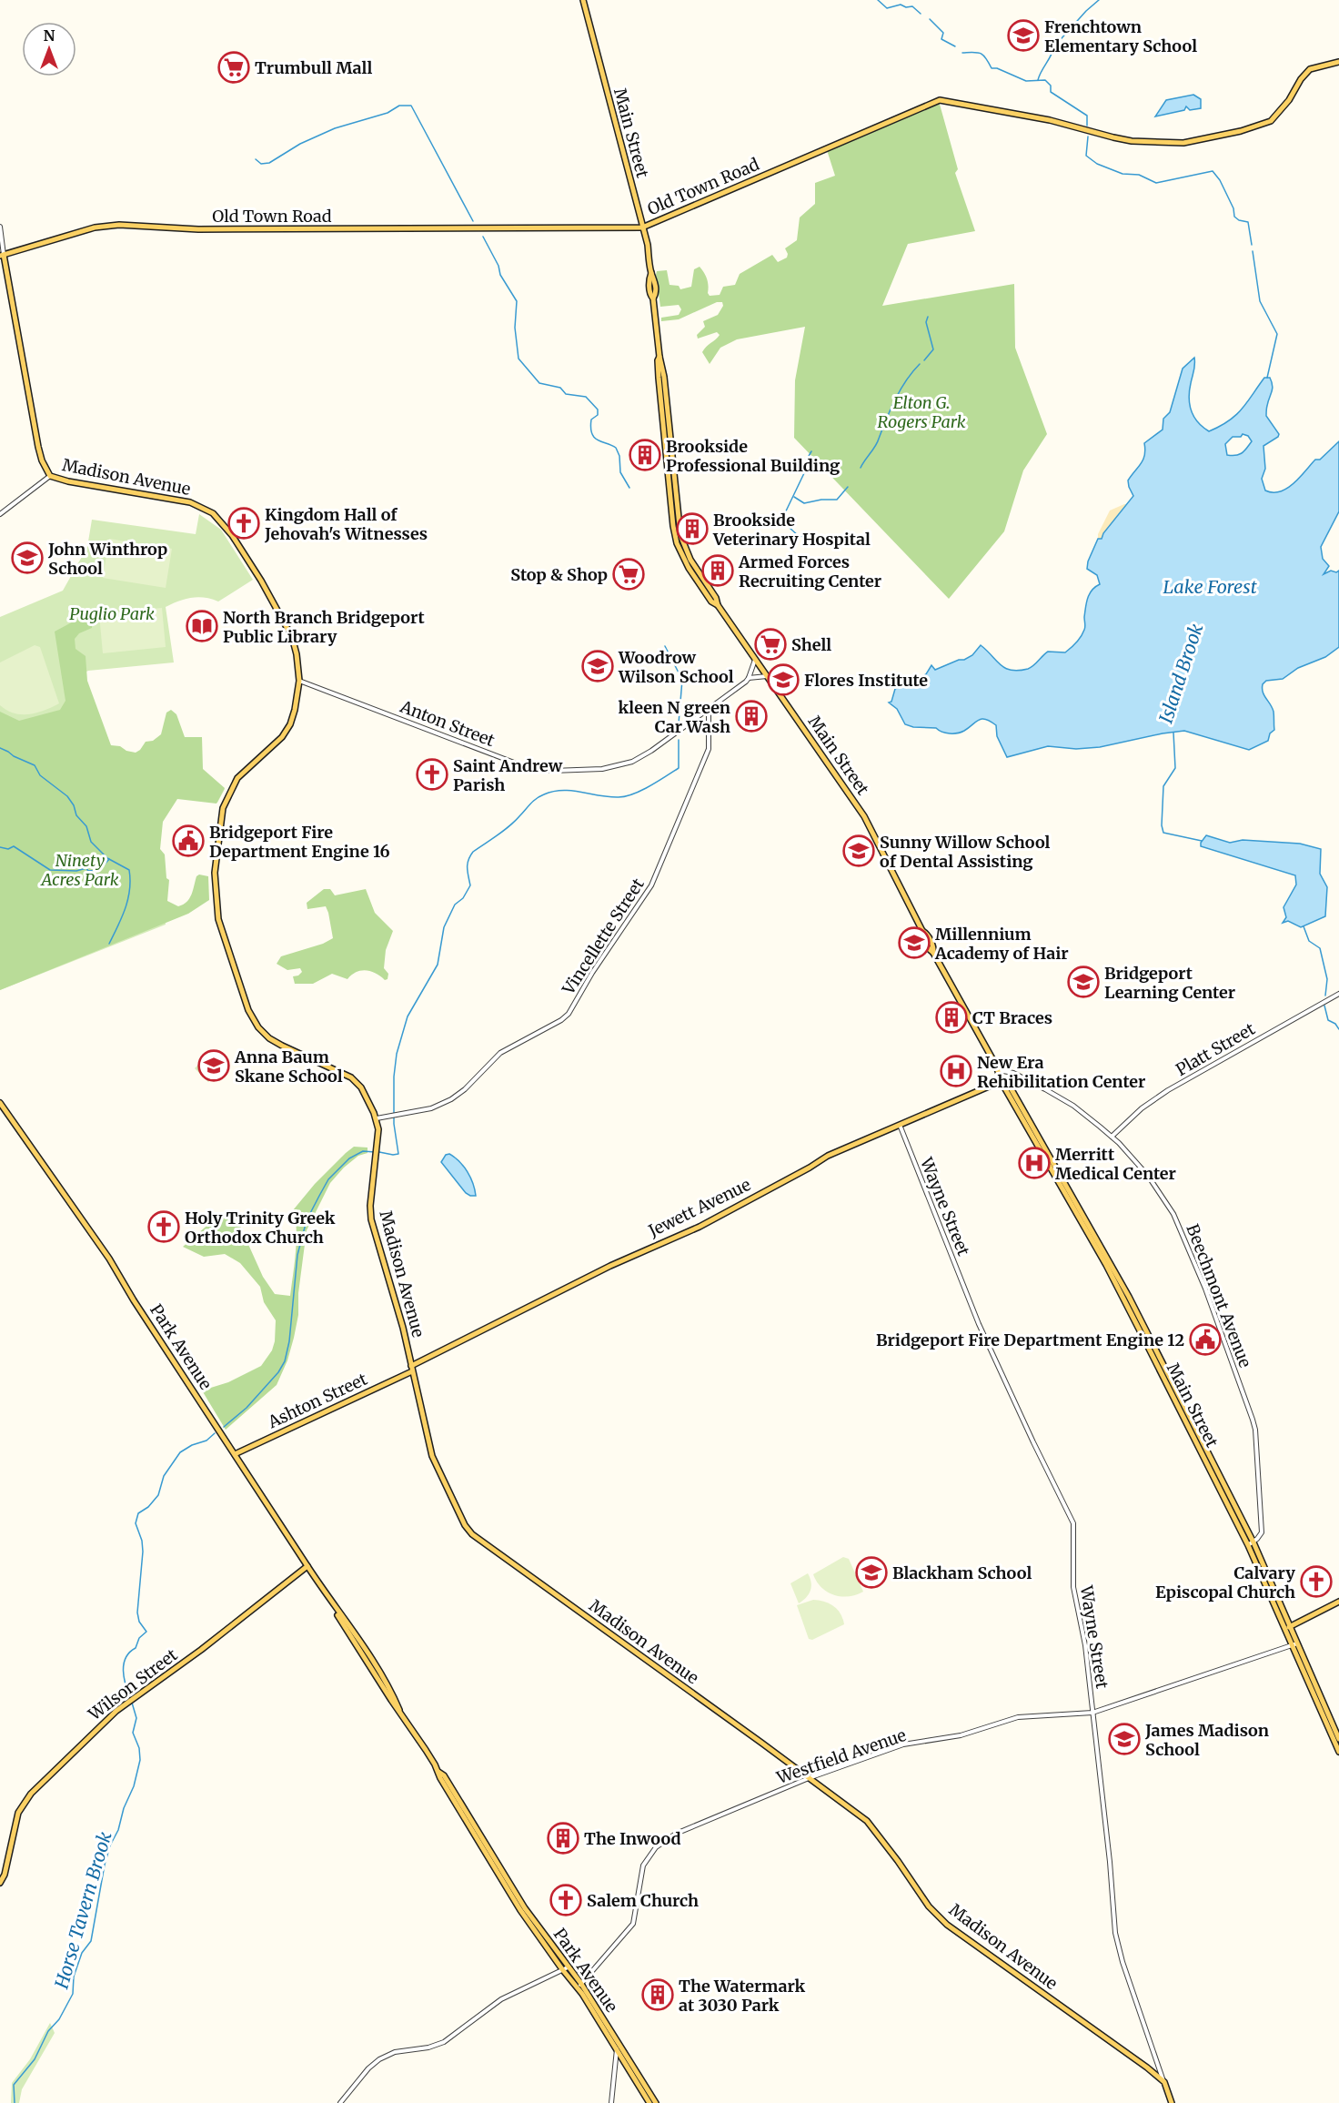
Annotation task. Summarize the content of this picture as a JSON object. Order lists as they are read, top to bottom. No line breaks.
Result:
{"streets":{"main road":["Main Street","Old Town Road","Madison Avenue","Jewett Avenue","Park Avenue","Ashton Street","Wilson Street"],"street":["Anton Street","Vincellette Street","Platt Street","Wayne Street","Beechmont Avenue","Westfield Avenue"]},"crossings":[["Main Street","Old Town Road"],["Main Street","Jewett Avenue"],["Main Street","Beechmont Avenue"],["Main Street","Westfield Avenue"],["Old Town Road","Madison Avenue"],["Madison Avenue","Anton Street"],["Madison Avenue","Vincellette Street"],["Madison Avenue","Wayne Street"],["Madison Avenue","Jewett Avenue"],["Madison Avenue","Ashton Street"],["Madison Avenue","Westfield Avenue"],["Anton Street","Vincellette Street"],["Platt Street","Beechmont Avenue"],["Wayne Street","Jewett Avenue"],["Wayne Street","Westfield Avenue"],["Jewett Avenue","Ashton Street"],["Park Avenue","Ashton Street"],["Park Avenue","Wilson Street"],["Park Avenue","Westfield Avenue"]],"water":["Lake Forest","Island Brook","Horse Tavern Brook"],"parks":["Elton G. Rogers Park","Puglio Park","Ninety Acres Park"],"places":{"school or university":["Frenchtown Elementary School","John Winthrop School","Woodrow Wilson School","Flores Institute","Sunny Willow School of Dental Assisting","Millennium Academy of Hair","Bridgeport Learning Center","Anna Baum Skane School","Blackham School","James Madison School"],"supermarket":["Trumbull Mall","Stop & Shop","Shell"],"building":["Brookside Professional Building","Brookside Veterinary Hospital","Armed Forces Recruiting Center","kleen N green Car Wash","CT Braces","The Inwood","The Watermark at 3030 Park"],"church":["Kingdom Hall of Jehovah's Witnesses","Saint Andrew Parish","Holy Trinity Greek Orthodox Church","Calvary Episcopal Church","Salem Church"],"library":["North Branch Bridgeport Public Library"],"public building":["Bridgeport Fire Department Engine 16","Bridgeport Fire Department Engine 12"],"hospital":["New Era Rehibilitation Center","Merritt Medical Center"]},"north":"top"}
